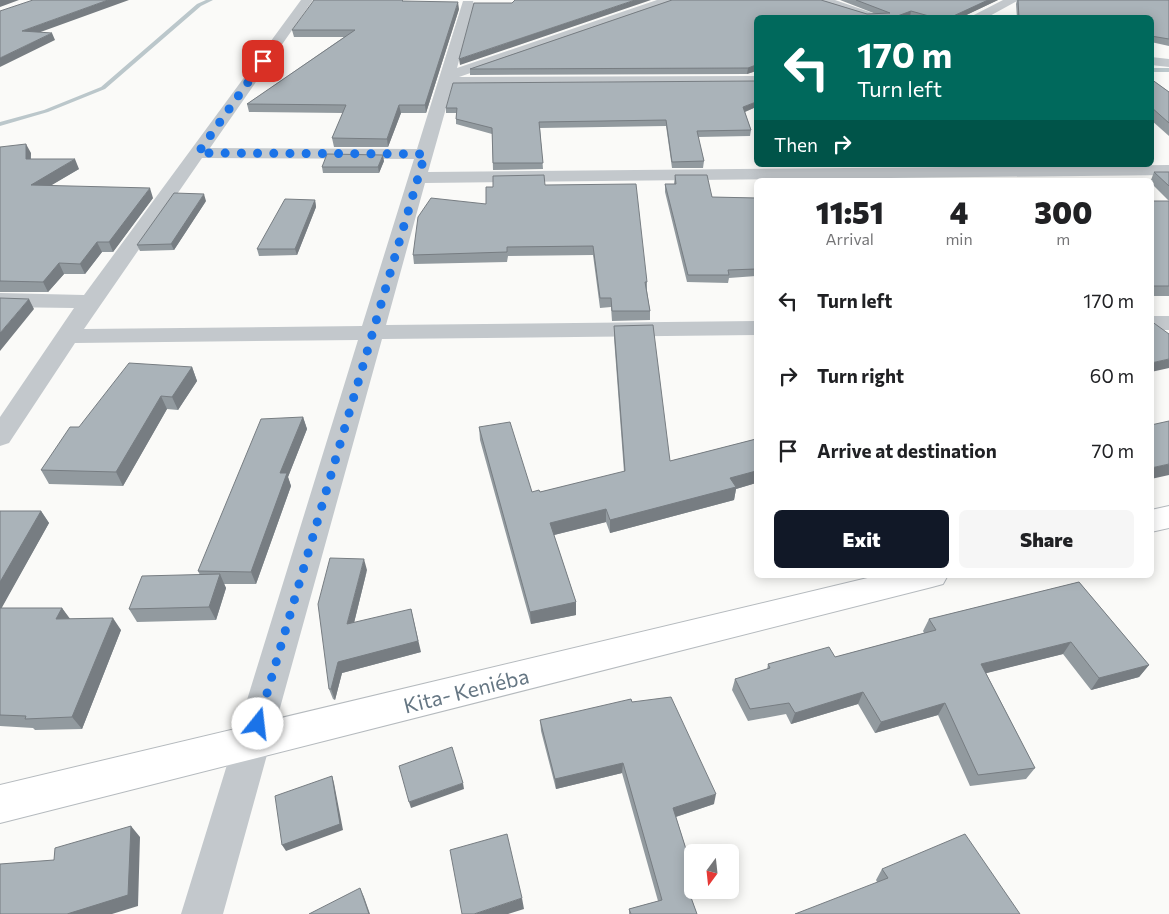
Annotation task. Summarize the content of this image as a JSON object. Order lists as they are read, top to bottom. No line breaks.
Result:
{"streets":{"main road":["Kita- Keniéba"]},"north":"bottom","page":{"turn":["170 m","Turn left"],"then":"Then","eta":["11:51","Arrival","4","min","300","m"],"list":[{"name":"Turn left","value":"170 m"},{"name":"Turn right","value":"60 m"},{"name":"Arrive at destination","value":"70 m"}],"buttons":["Exit","Share"]}}
